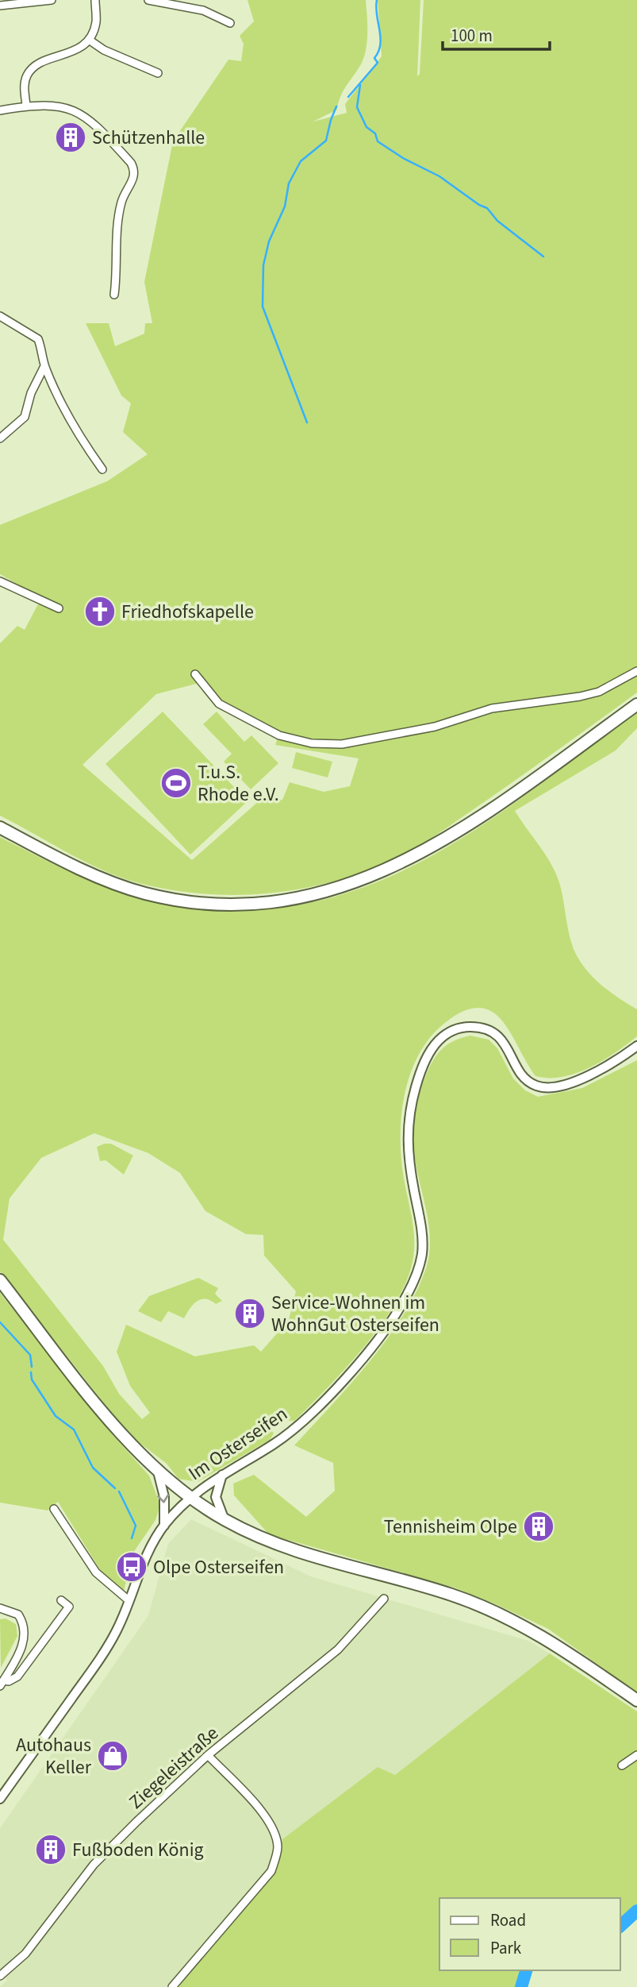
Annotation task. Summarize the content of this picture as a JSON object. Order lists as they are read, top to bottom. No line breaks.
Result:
{"streets":{"street":["Im Osterseifen","Ziegeleistraße"]},"places":{"building":["Schützenhalle","Service-Wohnen im WohnGut Osterseifen","Tennisheim Olpe","Fußboden König"],"church":["Friedhofskapelle"],"sports":["T.u.S. Rhode e.V."],"bus stop":["Olpe Osterseifen"],"shop":["Autohaus Keller"]},"legend":["Road","Park"],"scale_bar":"100 m"}
